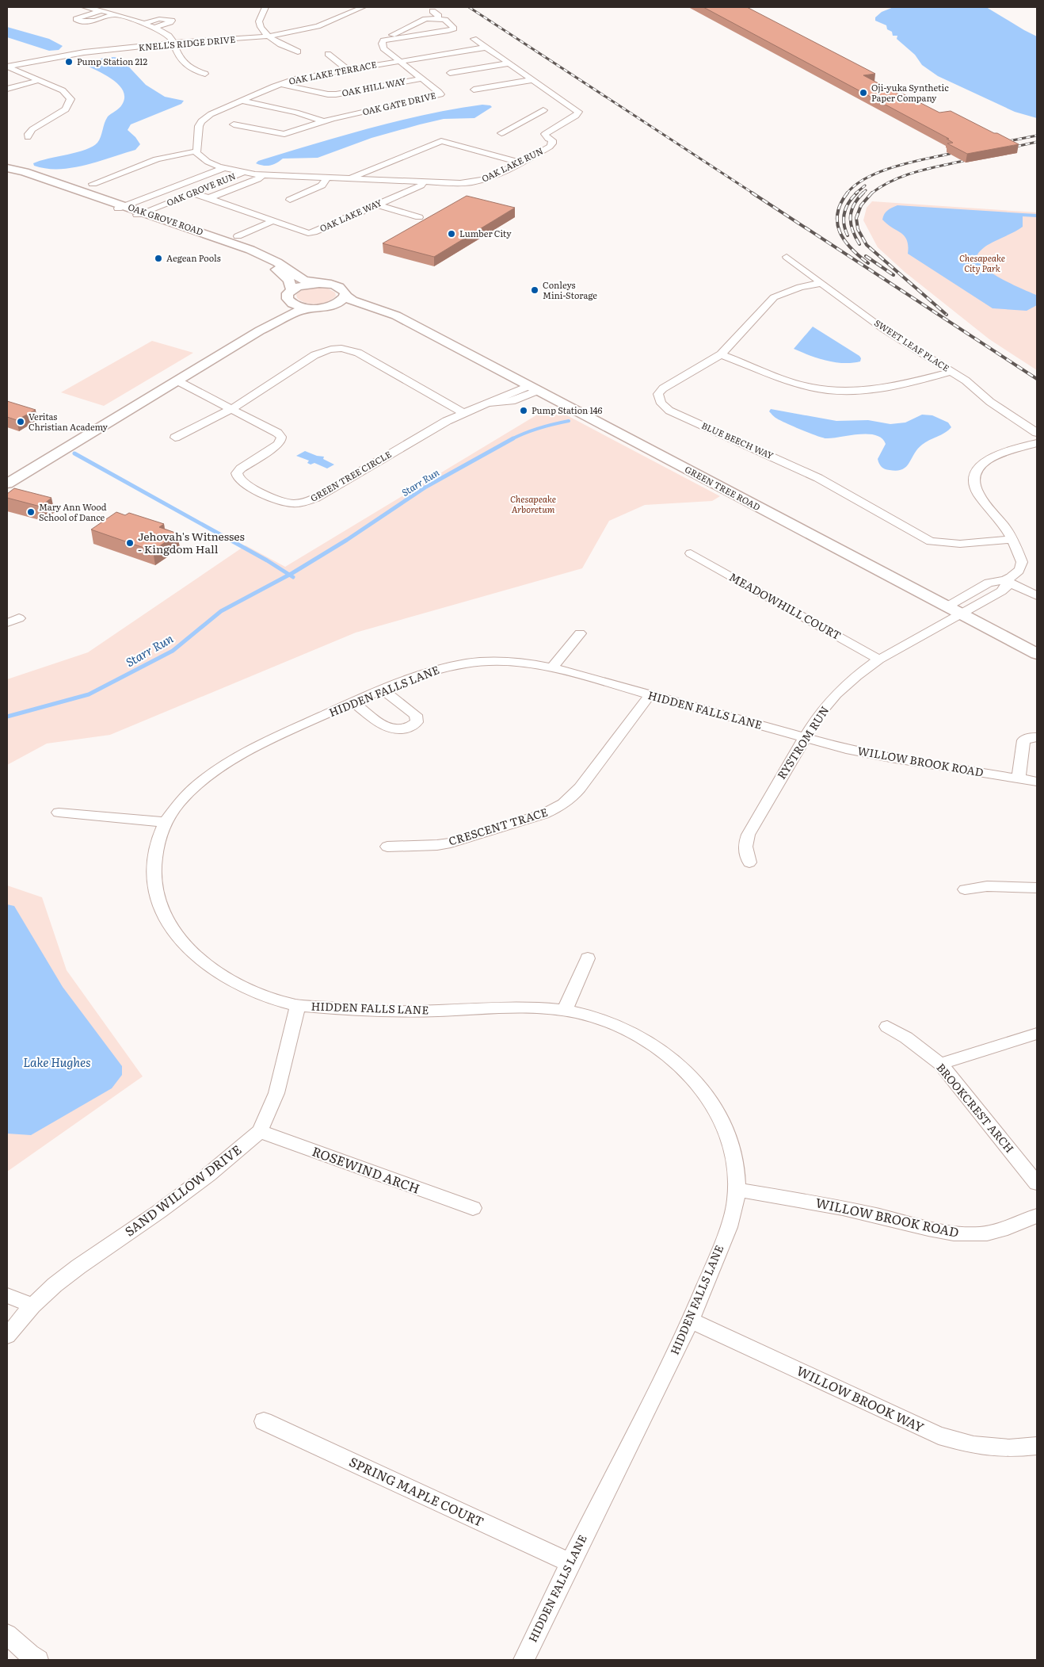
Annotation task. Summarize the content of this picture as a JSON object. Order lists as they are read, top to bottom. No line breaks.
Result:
{"streets":{"street":["KNELL'S RIDGE DRIVE","OAK LAKE TERRACE","OAK HILL WAY","OAK GATE DRIVE","OAK LAKE RUN","OAK GROVE RUN","OAK LAKE WAY","OAK GROVE ROAD","SWEET LEAF PLACE","BLUE BEECH WAY","GREEN TREE CIRCLE","GREEN TREE ROAD","MEADOWHILL COURT","HIDDEN FALLS LANE","RYSTROM RUN","WILLOW BROOK ROAD","CRESCENT TRACE","BROOKCREST ARCH","ROSEWIND ARCH","SAND WILLOW DRIVE","WILLOW BROOK WAY","SPRING MAPLE COURT"]},"crossings":[["OAK LAKE TERRACE","OAK HILL WAY"],["OAK LAKE TERRACE","OAK GATE DRIVE"],["OAK HILL WAY","OAK GATE DRIVE"],["OAK LAKE RUN","OAK GROVE RUN"],["OAK LAKE RUN","OAK LAKE WAY"],["OAK GROVE RUN","OAK LAKE WAY"],["OAK GROVE RUN","OAK GROVE ROAD"],["OAK GROVE ROAD","GREEN TREE ROAD"],["SWEET LEAF PLACE","BLUE BEECH WAY"],["GREEN TREE CIRCLE","GREEN TREE ROAD"],["GREEN TREE ROAD","RYSTROM RUN"],["MEADOWHILL COURT","RYSTROM RUN"],["HIDDEN FALLS LANE","RYSTROM RUN"],["HIDDEN FALLS LANE","WILLOW BROOK ROAD"],["HIDDEN FALLS LANE","CRESCENT TRACE"],["HIDDEN FALLS LANE","SAND WILLOW DRIVE"],["HIDDEN FALLS LANE","WILLOW BROOK WAY"],["HIDDEN FALLS LANE","SPRING MAPLE COURT"],["RYSTROM RUN","WILLOW BROOK ROAD"],["ROSEWIND ARCH","SAND WILLOW DRIVE"]],"water":["Starr Run","Lake Hughes"],"parks":["Chesapeake City Park","Chesapeake Arboretum"],"places":["Pump Station 212","Oji-yuka Synthetic Paper Company","Lumber City","Aegean Pools","Conleys Mini-Storage","Pump Station 146","Veritas Christian Academy","Mary Ann Wood School of Dance","Jehovah's Witnesses - Kingdom Hall"]}
